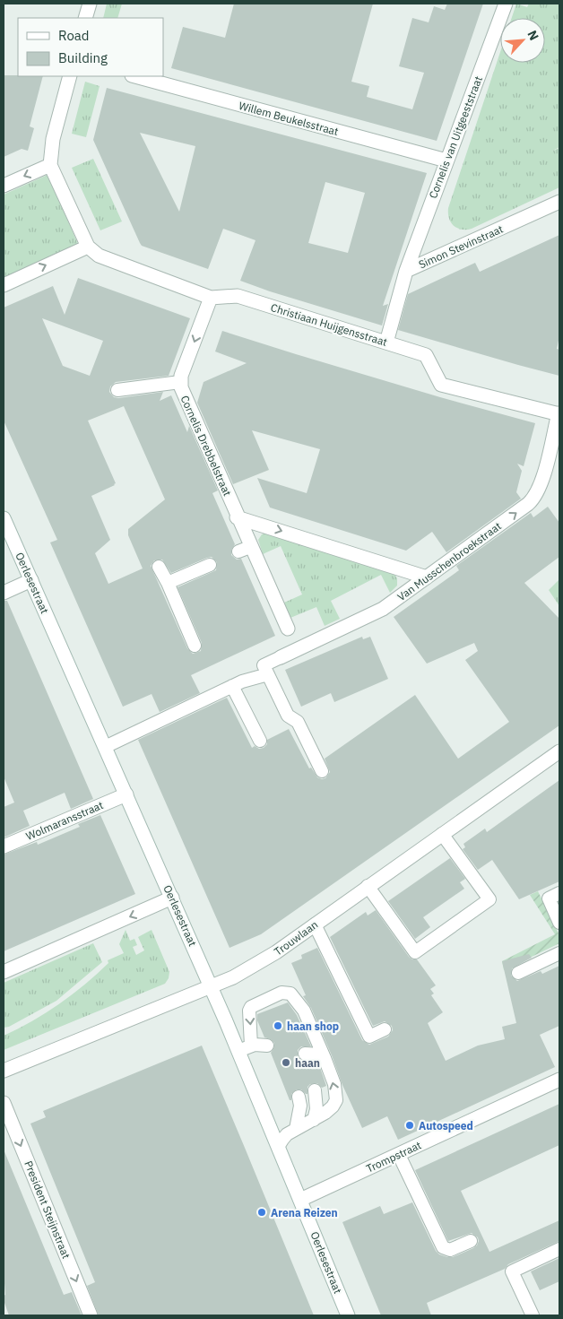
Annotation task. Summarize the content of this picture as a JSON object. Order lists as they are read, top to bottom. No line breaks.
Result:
{"streets":{"street":["Willem Beukelsstraat","Cornelis van Uitgeeststraat","Simon Stevinstraat","Christiaan Huijgensstraat","Cornelis Drebbelstraat","Van Musschenbroekstraat","Oerlesestraat","Wolmaransstraat","Trouwlaan","Trompstraat","President Steijnstraat"]},"crossings":[["Willem Beukelsstraat","Cornelis van Uitgeeststraat"],["Cornelis van Uitgeeststraat","Simon Stevinstraat"],["Simon Stevinstraat","Christiaan Huijgensstraat"],["Christiaan Huijgensstraat","Cornelis Drebbelstraat"],["Christiaan Huijgensstraat","Van Musschenbroekstraat"],["Oerlesestraat","Wolmaransstraat"],["Oerlesestraat","Trouwlaan"],["Oerlesestraat","Trompstraat"]],"one_way":["Van Musschenbroekstraat","President Steijnstraat"],"places":["haan shop","haan","Autospeed","Arena Reizen"],"legend":["Road","Building"],"north":"top right"}
